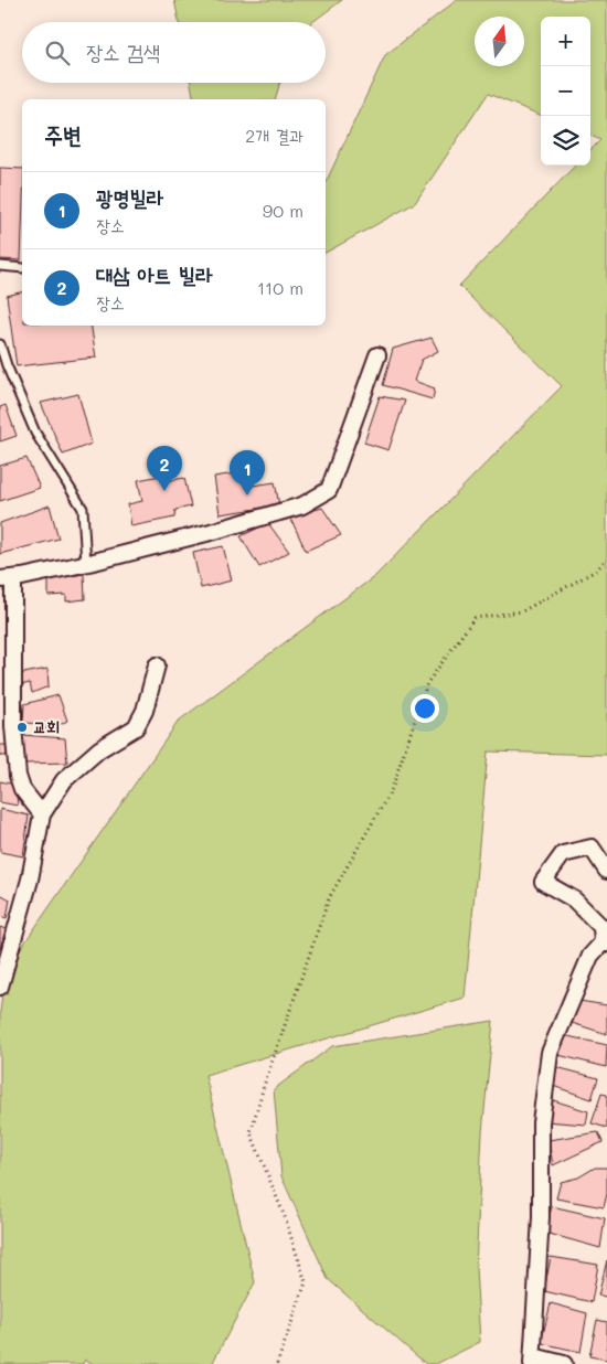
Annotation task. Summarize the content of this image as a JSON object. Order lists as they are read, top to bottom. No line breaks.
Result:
{"places":["교회"],"north":"top","page":{"map_buttons":["+","−"],"search":"장소 검색","heading":["주변","2개 결과"],"list":[{"mark":"1","name":"광명빌라","note":"장소","value":"90 m"},{"mark":"2","name":"대삼 아트 빌라","note":"장소","value":"110 m"}],"pins":["2","1"]}}
